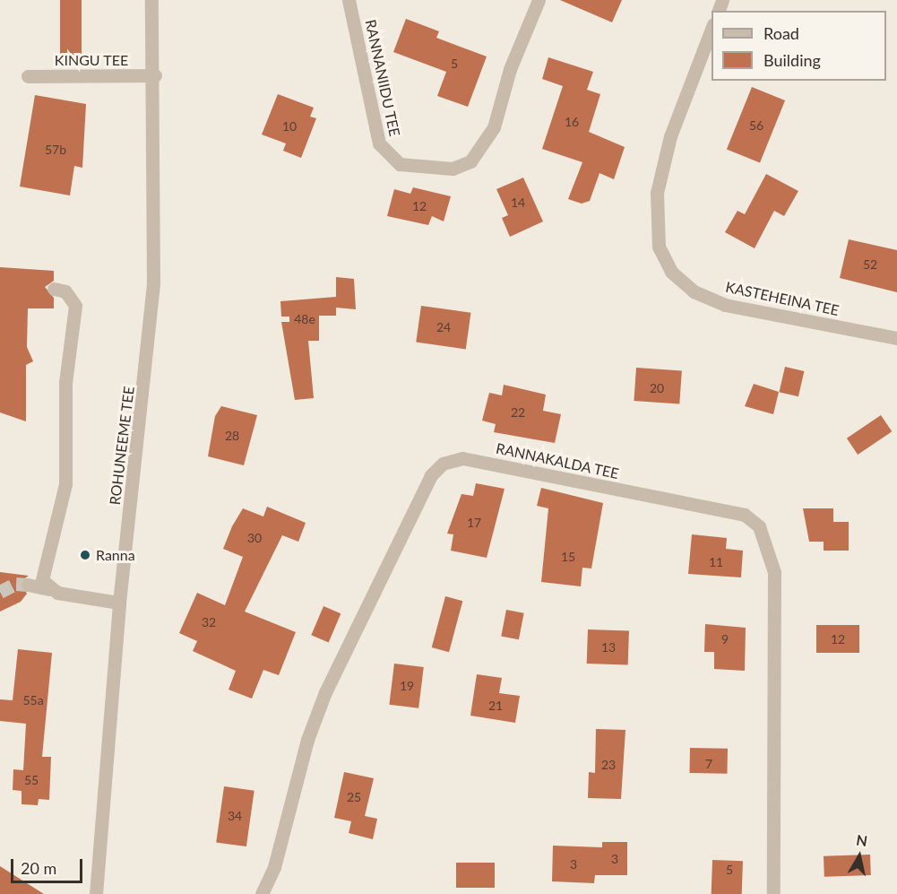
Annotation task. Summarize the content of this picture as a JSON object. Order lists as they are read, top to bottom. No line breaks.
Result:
{"streets":{"street":["KINGU TEE","RANNANIIDU TEE","KASTEHEINA TEE","ROHUNEEME TEE","RANNAKALDA TEE"]},"crossings":[["KINGU TEE","ROHUNEEME TEE"]],"places":["Ranna"],"house_numbers":["5","16","56","10","57b","14","12","52","48e","24","20","22","28","17","30","15","11","32","9","12","13","19","55a","21","7","23","55","25","34","3","3","5"],"legend":["Road","Building"],"scale_bar":"20 m","north":"top"}
